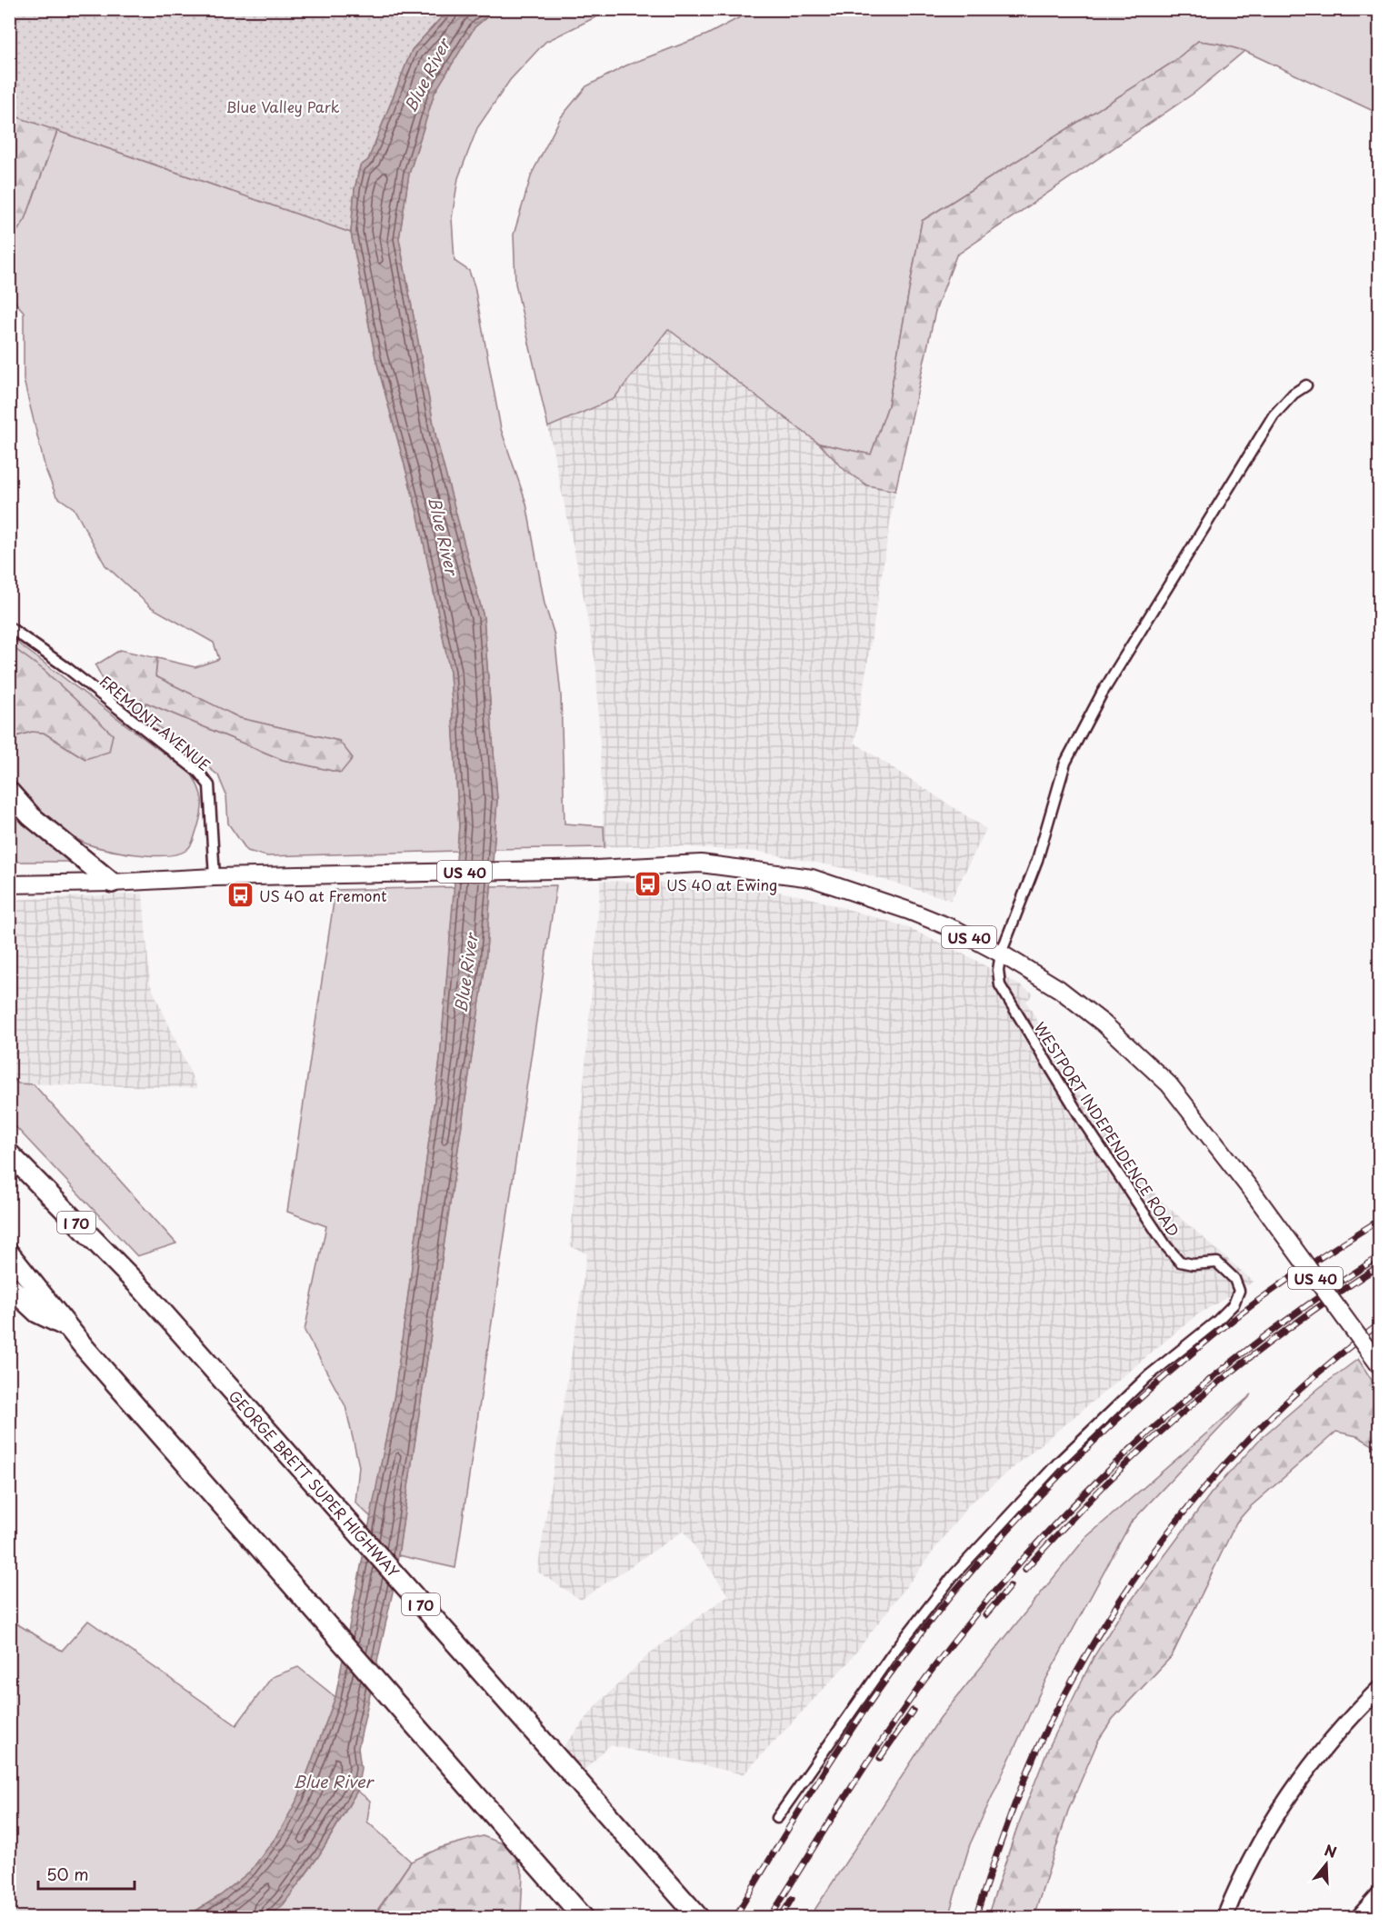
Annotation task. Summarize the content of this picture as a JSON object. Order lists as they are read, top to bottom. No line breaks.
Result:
{"streets":{"highway":["I 70","GEORGE BRETT SUPER HIGHWAY"],"main road":["US 40"],"street":["FREMONT AVENUE","WESTPORT INDEPENDENCE ROAD"]},"crossings":[["FREMONT AVENUE","US 40"],["US 40","WESTPORT INDEPENDENCE ROAD"]],"water":["Blue River"],"parks":["Blue Valley Park"],"places":{"bus stop":["US 40 at Ewing","US 40 at Fremont"]},"scale_bar":"50 m","north":"top"}
